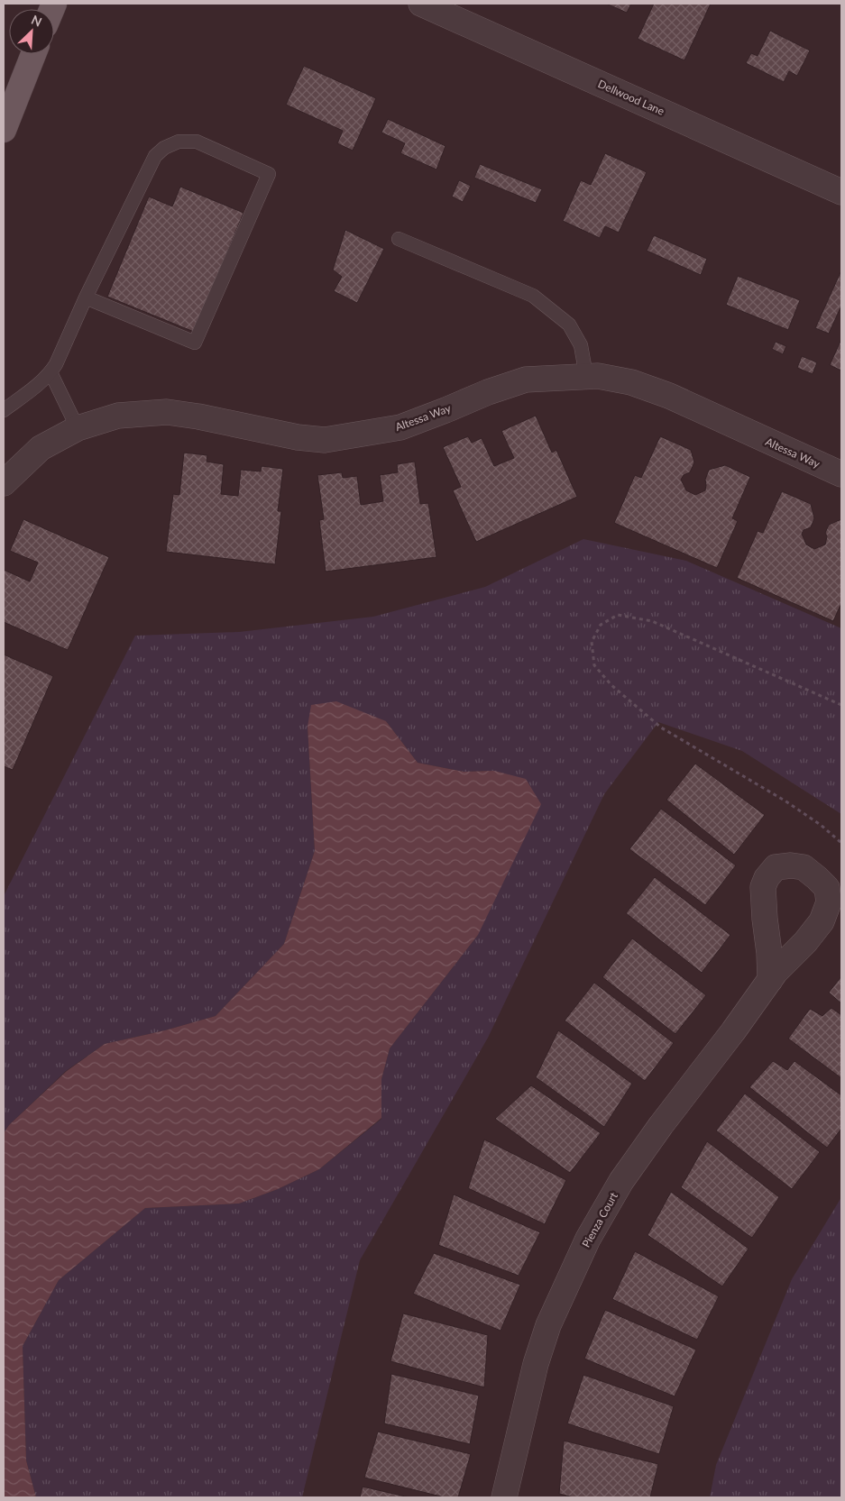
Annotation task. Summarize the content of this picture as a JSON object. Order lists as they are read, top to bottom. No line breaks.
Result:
{"streets":{"street":["Dellwood Lane","Altessa Way","Pienza Court"]},"north":"top right"}
